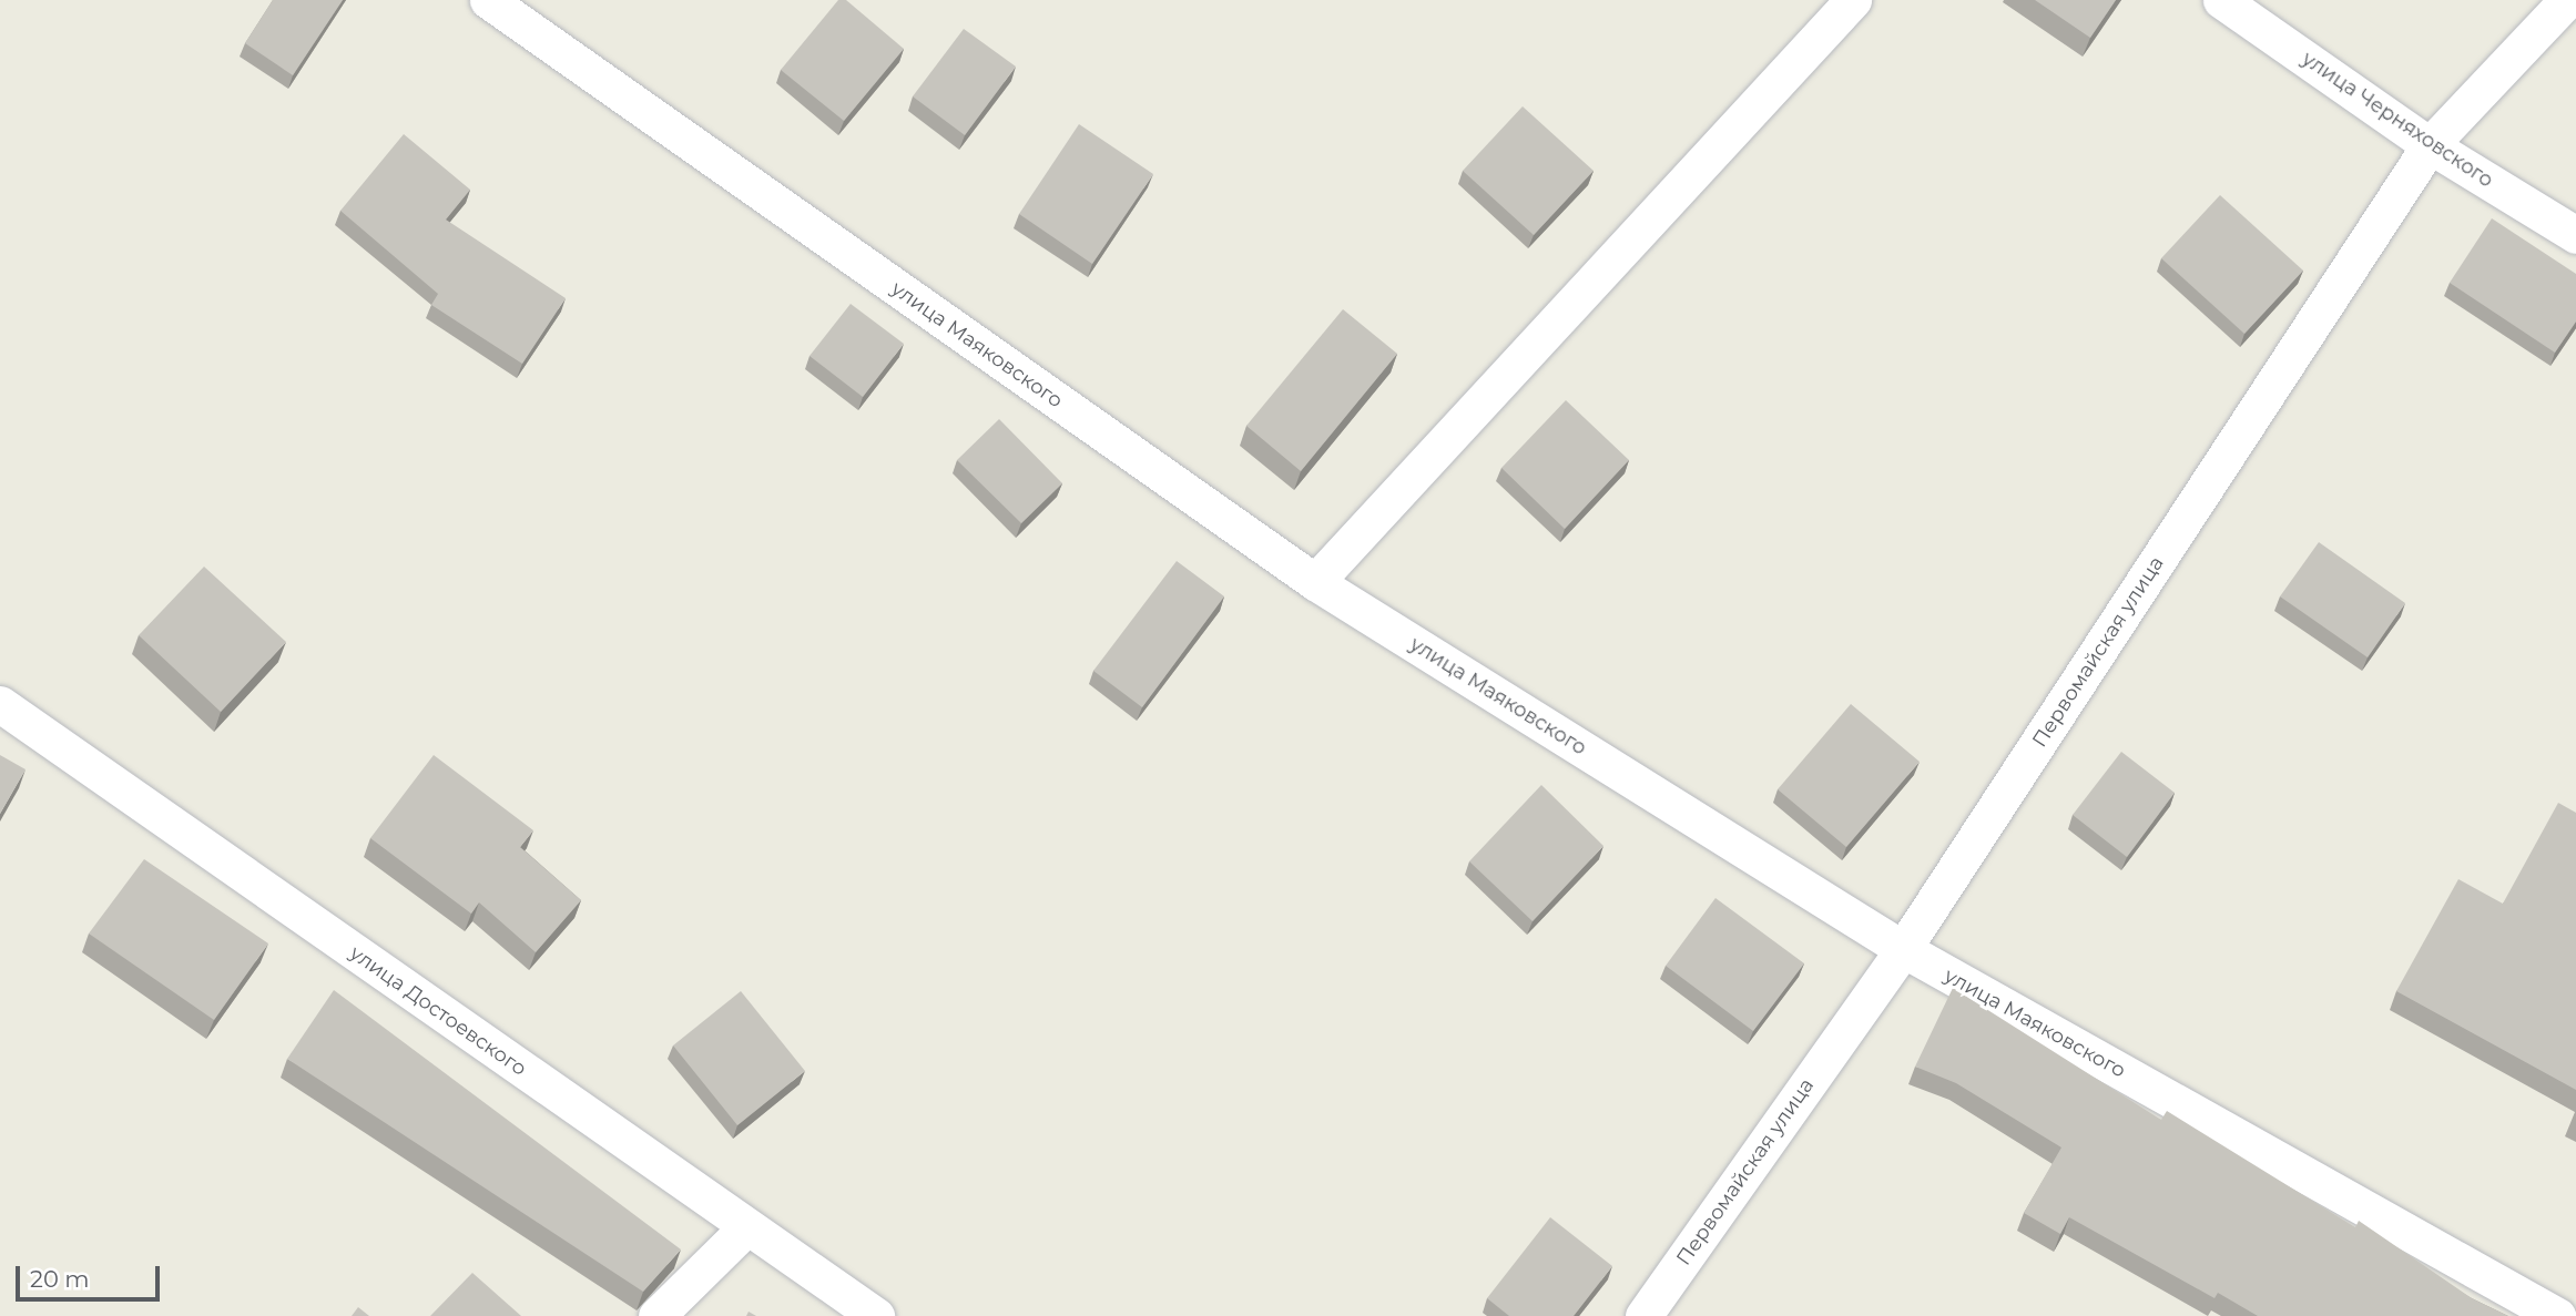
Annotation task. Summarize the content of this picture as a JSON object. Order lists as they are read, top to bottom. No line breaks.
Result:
{"streets":{"street":["улица Черняховского","улица Маяковского","Первомайская улица","улица Достоевского"]},"crossings":[["улица Черняховского","Первомайская улица"],["улица Маяковского","Первомайская улица"]],"scale_bar":"20 m"}
